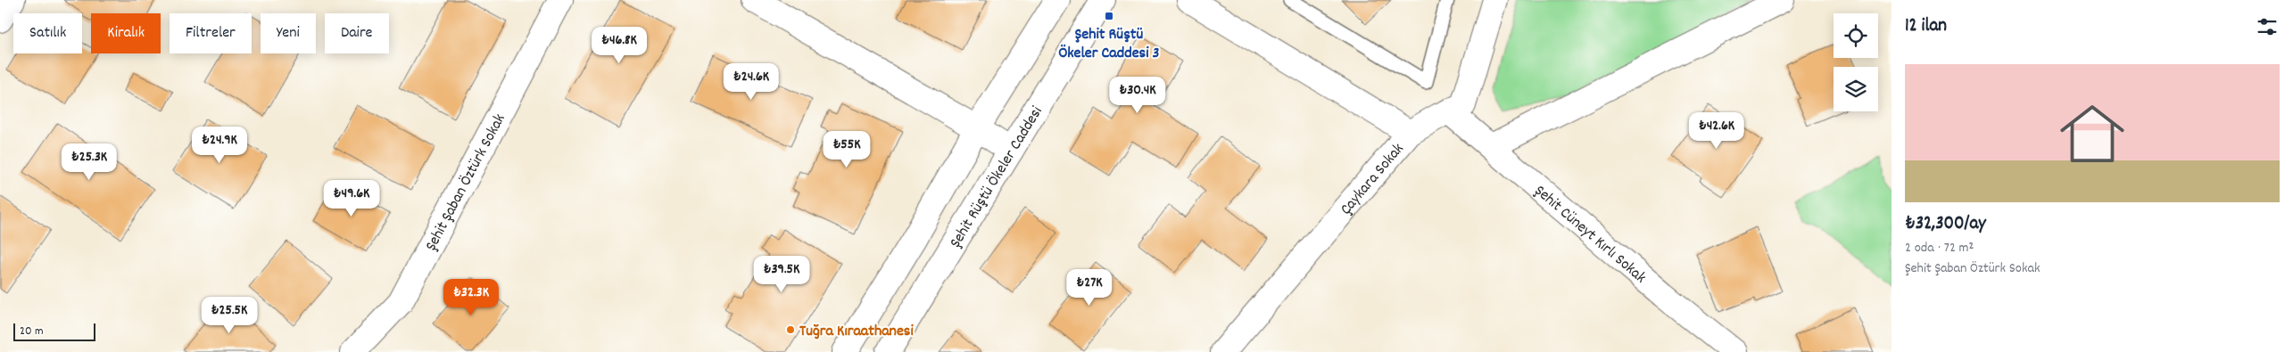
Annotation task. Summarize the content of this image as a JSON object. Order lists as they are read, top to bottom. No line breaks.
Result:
{"streets":{"street":["Şehit Rüştü Ökeler Caddesi","Çaykara Sokak","Şehit Şaban Öztürk Sokak","Şehit Cüneyt Kırlı Sokak"]},"crossings":[["Çaykara Sokak","Şehit Cüneyt Kırlı Sokak"]],"places":{"transit":["Şehit Rüştü Ökeler Caddesi 3"],"other":["Tuğra Kıraathanesi"]},"scale_bar":"20 m","page":{"heading":"12 ilan","chip":["Satılık","Kiralık","Filtreler","Yeni","Daire"],"price":["₺46.8K","₺24.6K","₺30.4K","₺42.6K","₺24.9K","₺55K","₺25.3K","₺49.6K","₺39.5K","₺27K","₺32.3K","₺25.5K"],"list":[{"name":"₺32,300/ay","note":"2 oda · 72 m² · Şehit Şaban Öztürk Sokak"}],"scale":"20 m"}}
